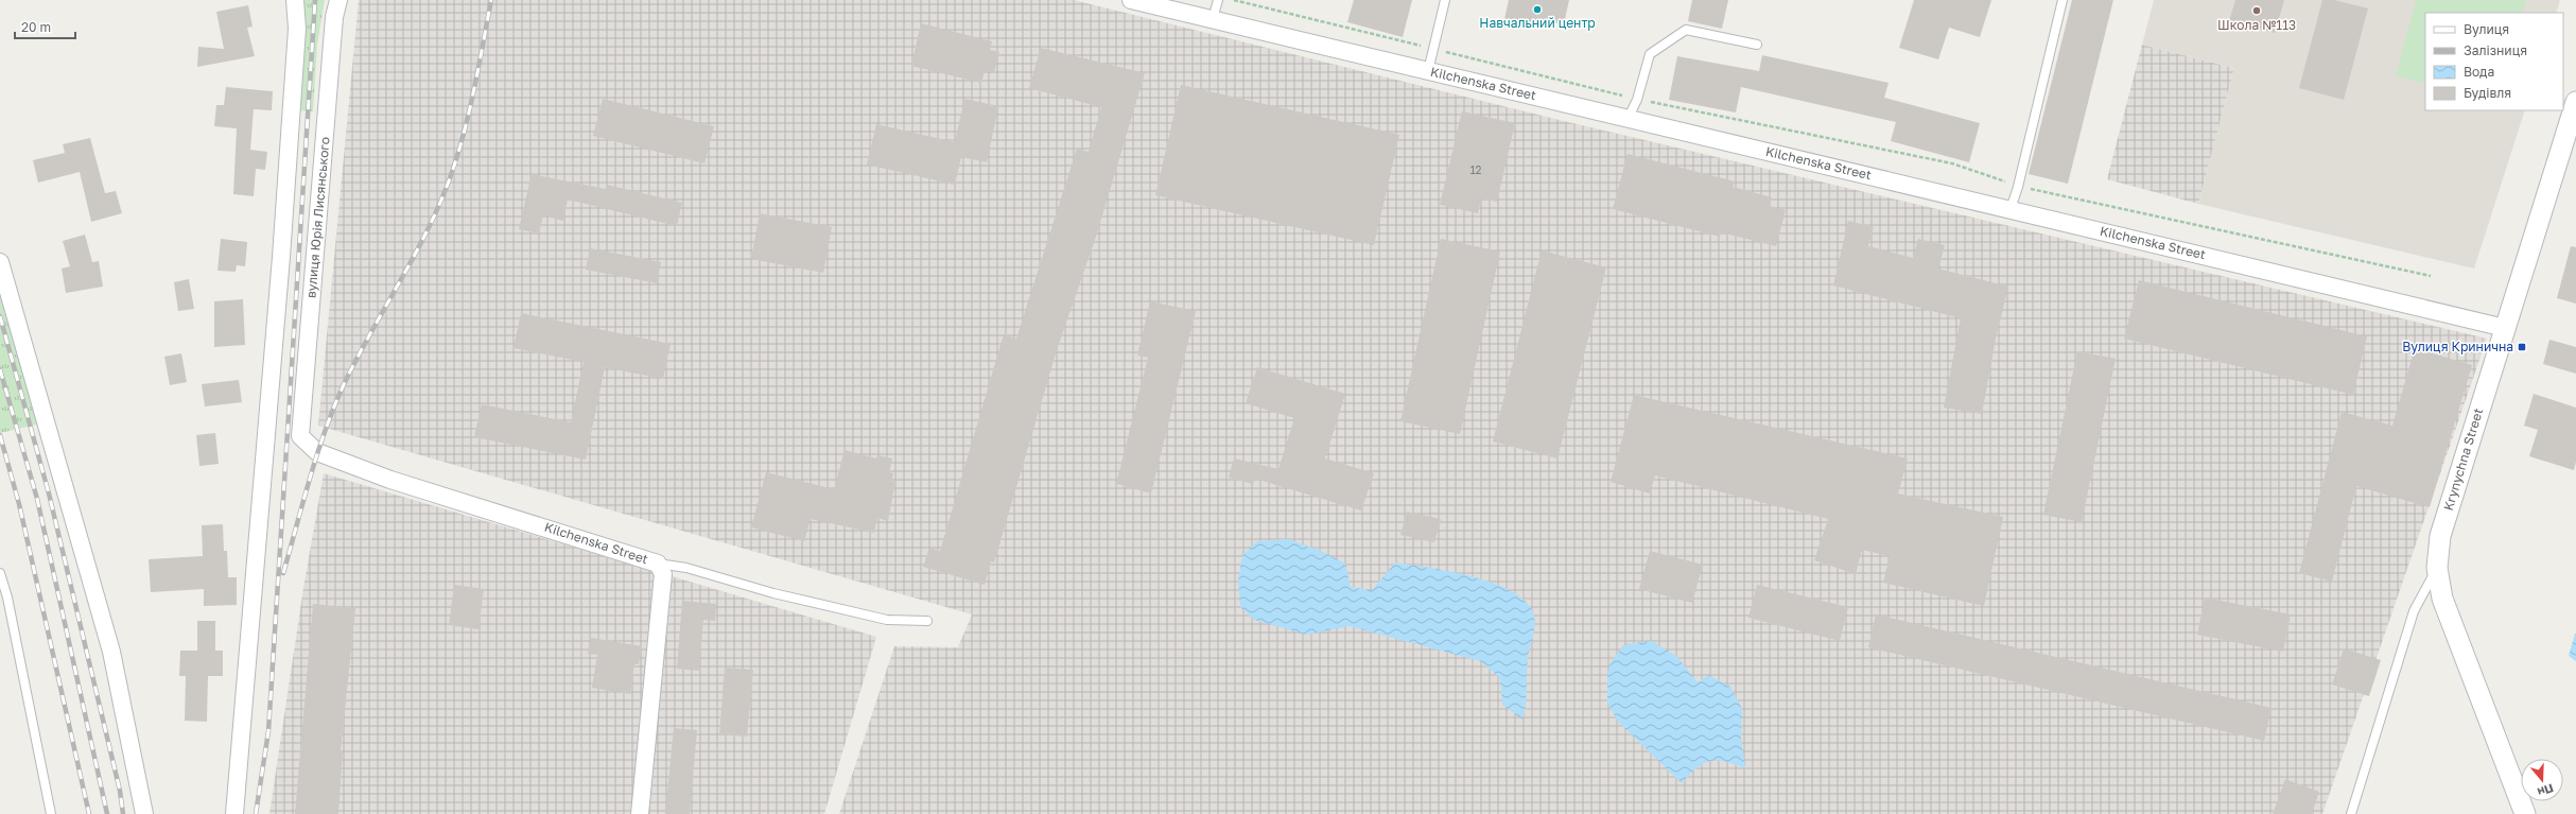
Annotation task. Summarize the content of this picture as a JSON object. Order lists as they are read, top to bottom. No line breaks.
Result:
{"streets":{"street":["Kilchenska Street","вулиця Юрія Лисянського","Krynychna Street"]},"crossings":[["Kilchenska Street","вулиця Юрія Лисянського"],["Kilchenska Street","Krynychna Street"]],"places":{"other":["Навчальний центр","Школа №113"],"transit":["Вулиця Кринична"]},"house_numbers":["12"],"legend":["Вулиця","Залізниця","Вода","Будівля"],"scale_bar":"20 m","north":"bottom"}
